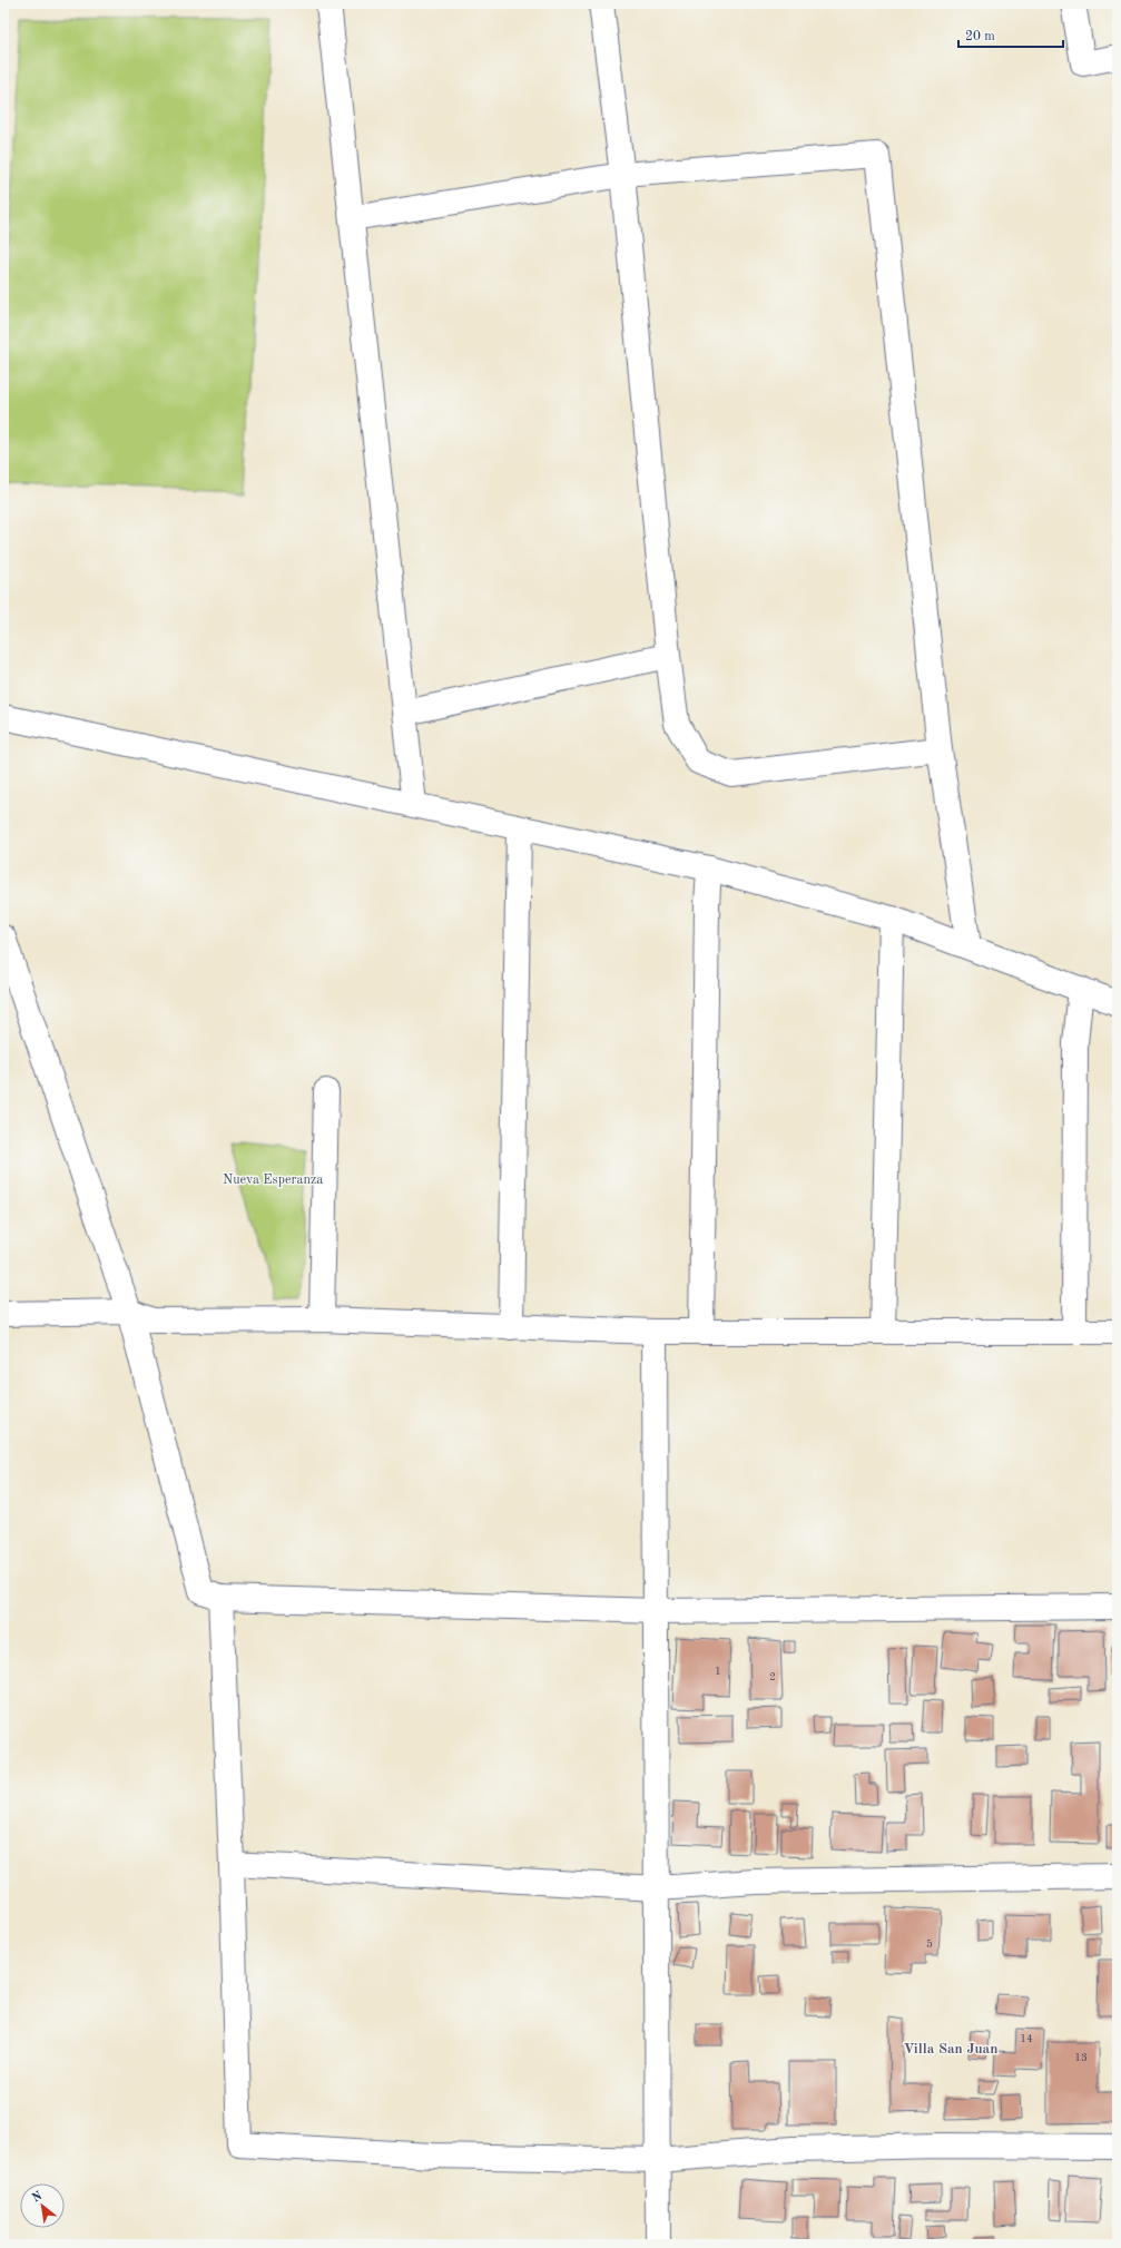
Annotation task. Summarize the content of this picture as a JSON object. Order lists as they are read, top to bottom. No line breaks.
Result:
{"districts":["Villa San Juan"],"parks":["Nueva Esperanza"],"house_numbers":["1","2","5","14","13"],"scale_bar":"20 m","north":"top left"}
